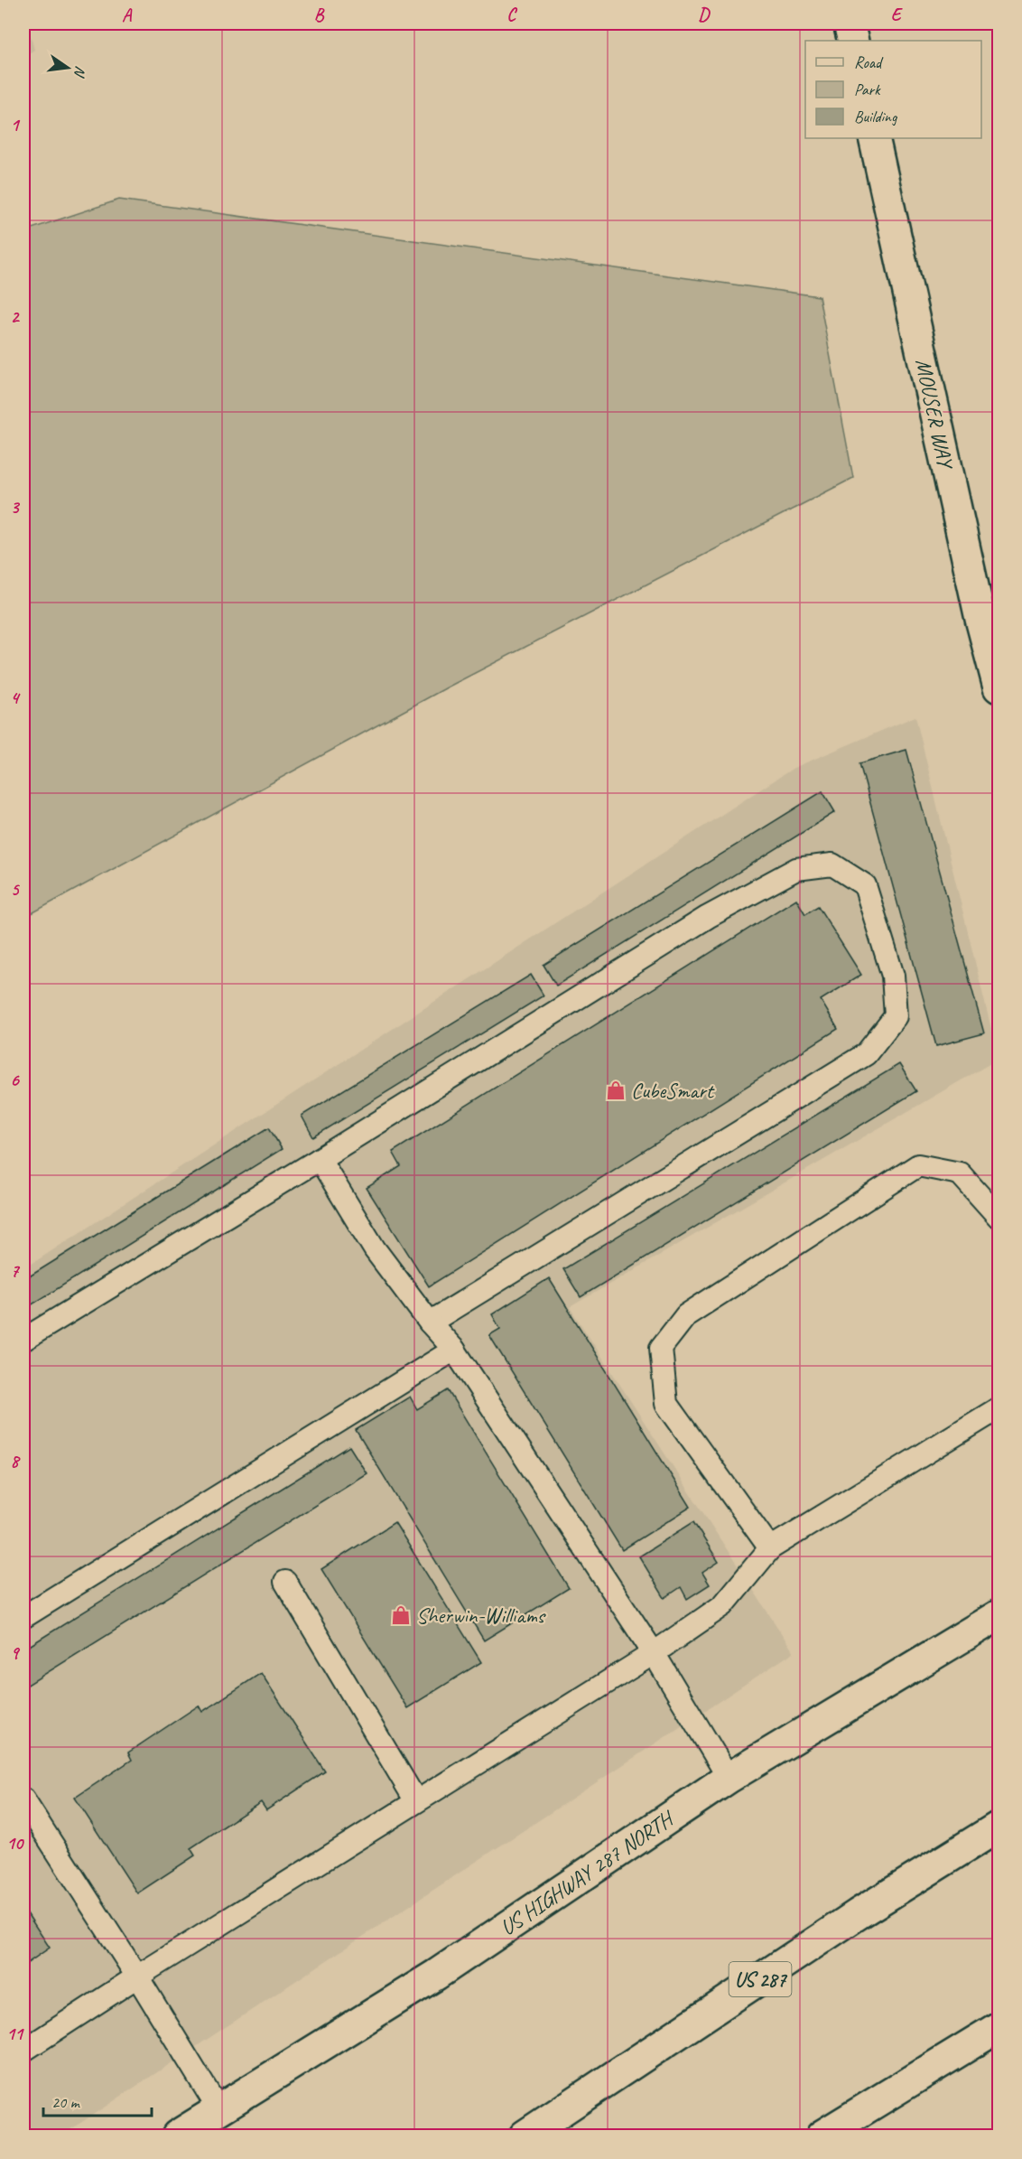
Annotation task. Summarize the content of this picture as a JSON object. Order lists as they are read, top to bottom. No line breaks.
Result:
{"streets":{"main road":["MOUSER WAY","US HIGHWAY 287 NORTH","US 287"]},"places":{"shop":["CubeSmart","Sherwin-Williams"]},"legend":["Road","Park","Building"],"scale_bar":"20 m","north":"right","grid":{"columns":["A","B","C","D","E"],"rows":["1","2","3","4","5","6","7","8","9","10","11"]}}
